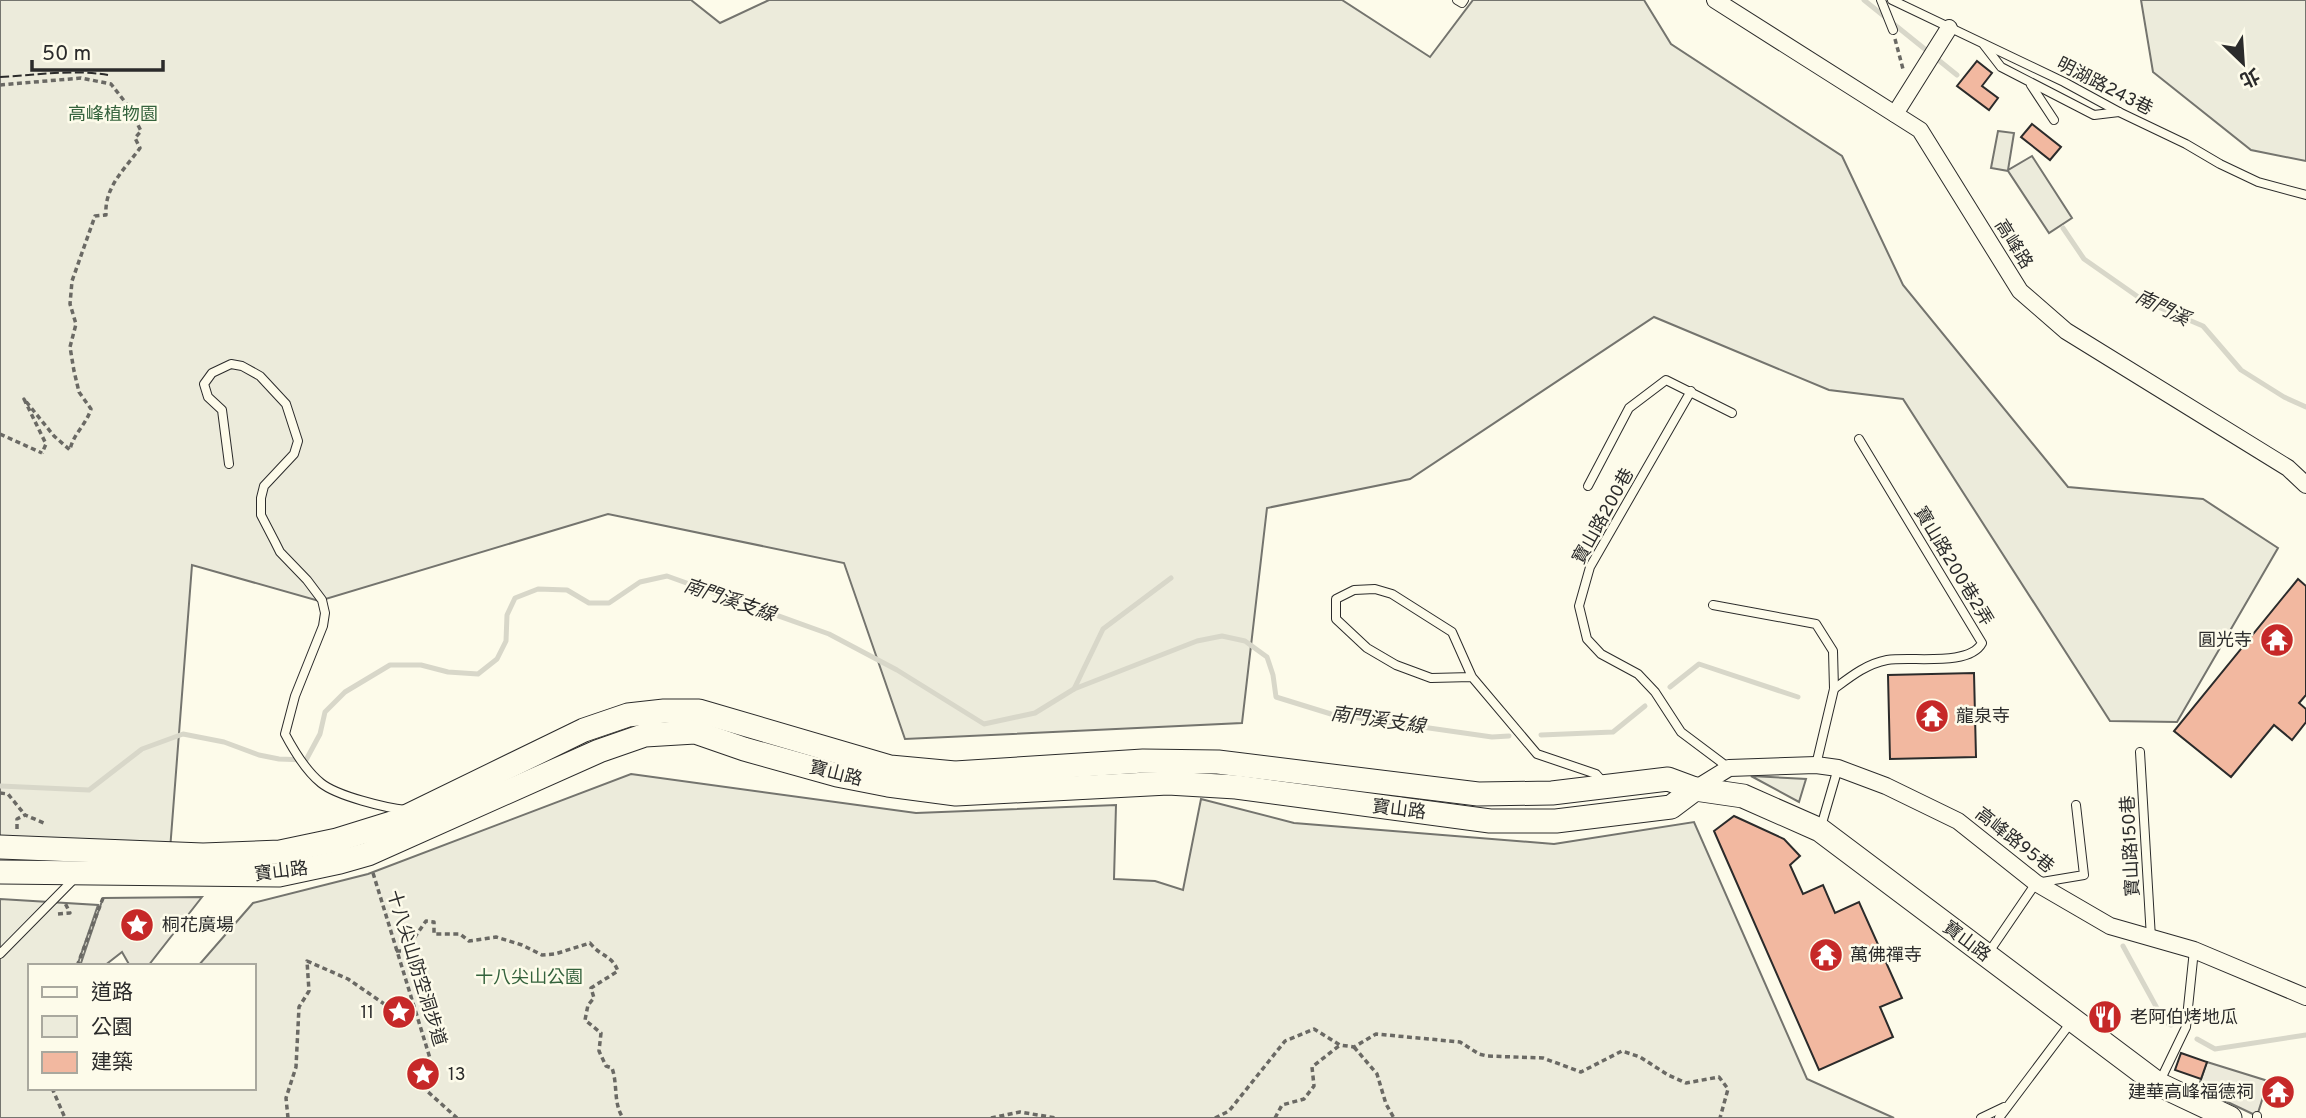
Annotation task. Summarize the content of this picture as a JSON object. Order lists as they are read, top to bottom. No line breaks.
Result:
{"streets":{"street":["高峰路","寶山路","高峰路95巷"],"lane":["明湖路243巷","寶山路200巷","寶山路200巷2弄","寶山路150巷"],"path":["十八尖山防空洞步道"]},"crossings":[["寶山路200巷","高峰路95巷"],["寶山路","高峰路95巷"],["寶山路","十八尖山防空洞步道"],["高峰路95巷","寶山路150巷"]],"water":["南門溪","南門溪支線"],"parks":["高峰植物園","十八尖山公園"],"places":{"temple":["圓光寺","龍泉寺","萬佛禪寺","建華高峰福德祠"],"place":["桐花廣場","11","13"],"restaurant":["老阿伯烤地瓜"]},"legend":["道路","公園","建築"],"scale_bar":"50 m","north":"bottom right"}
